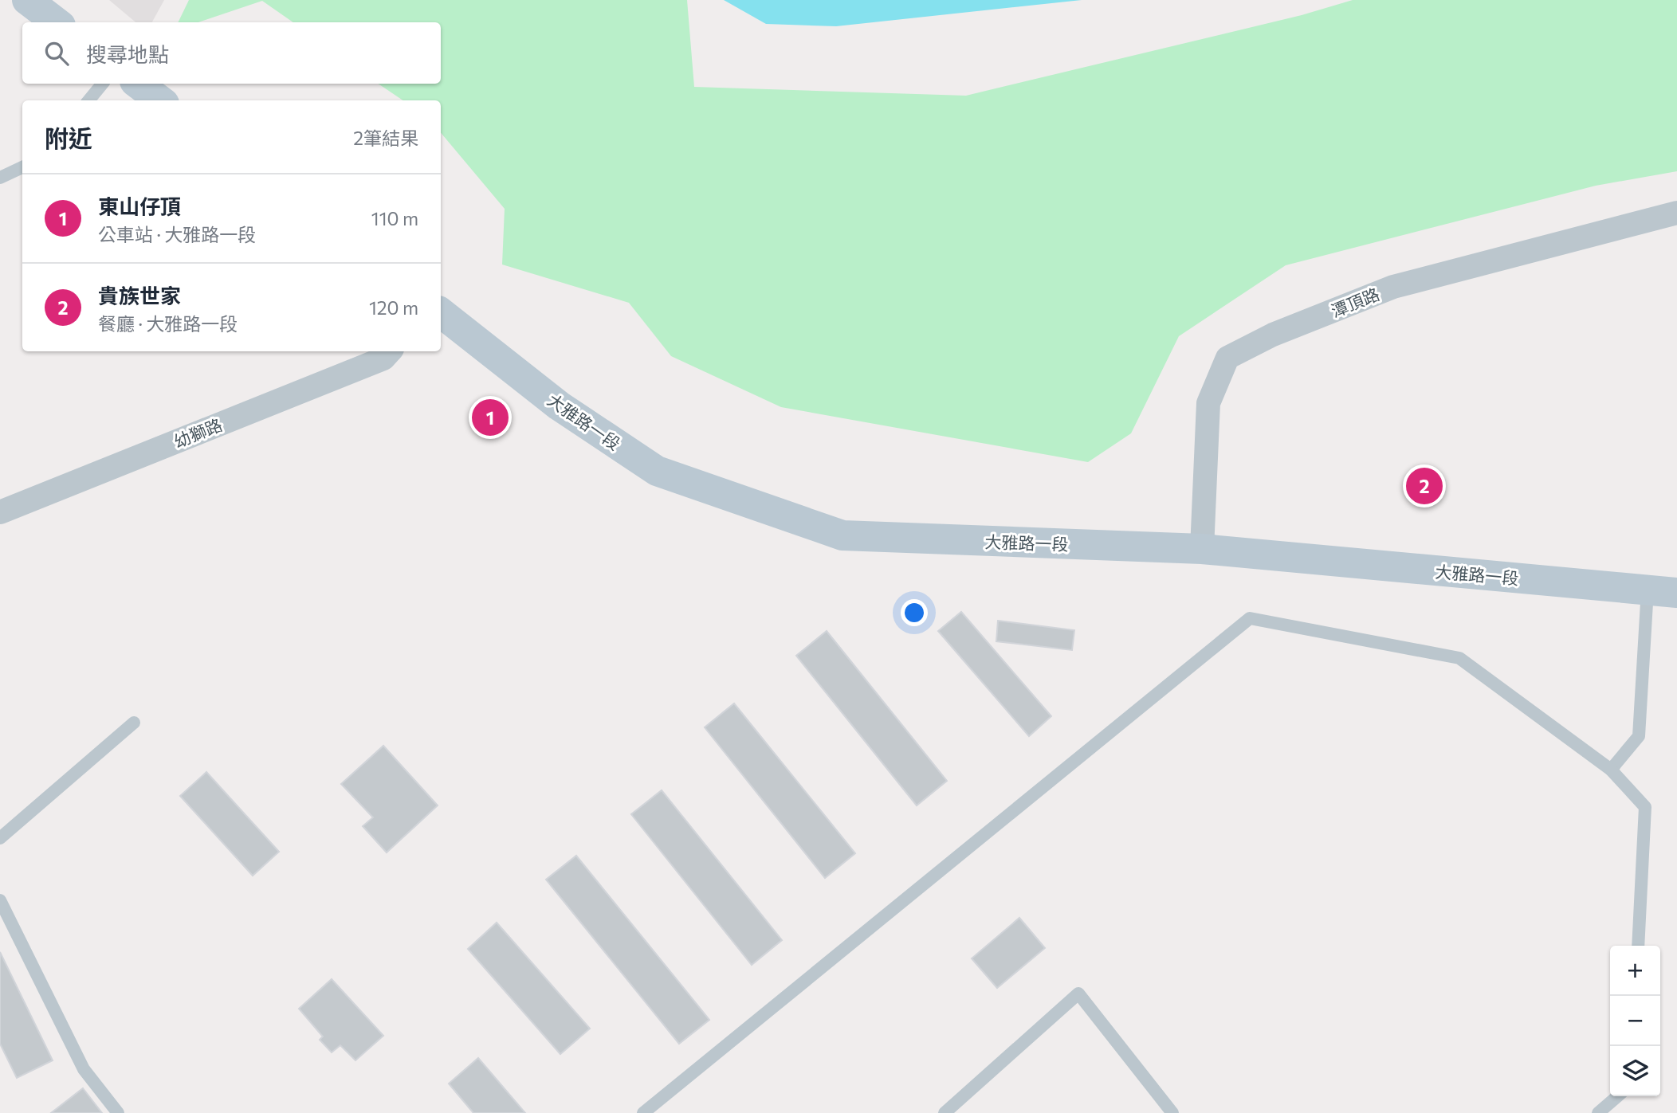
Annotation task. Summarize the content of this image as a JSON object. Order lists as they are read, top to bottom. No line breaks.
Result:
{"streets":{"main road":["大雅路一段"],"street":["潭頂路","幼獅路"]},"crossings":[["潭頂路","大雅路一段"]],"page":{"search":"搜尋地點","heading":["附近","2筆結果"],"list":[{"mark":"1","name":"東山仔頂","note":"公車站 · 大雅路一段","value":"110 m"},{"mark":"2","name":"貴族世家","note":"餐廳 · 大雅路一段","value":"120 m"}],"pins":["1","2"],"map_buttons":["+","−"]}}
